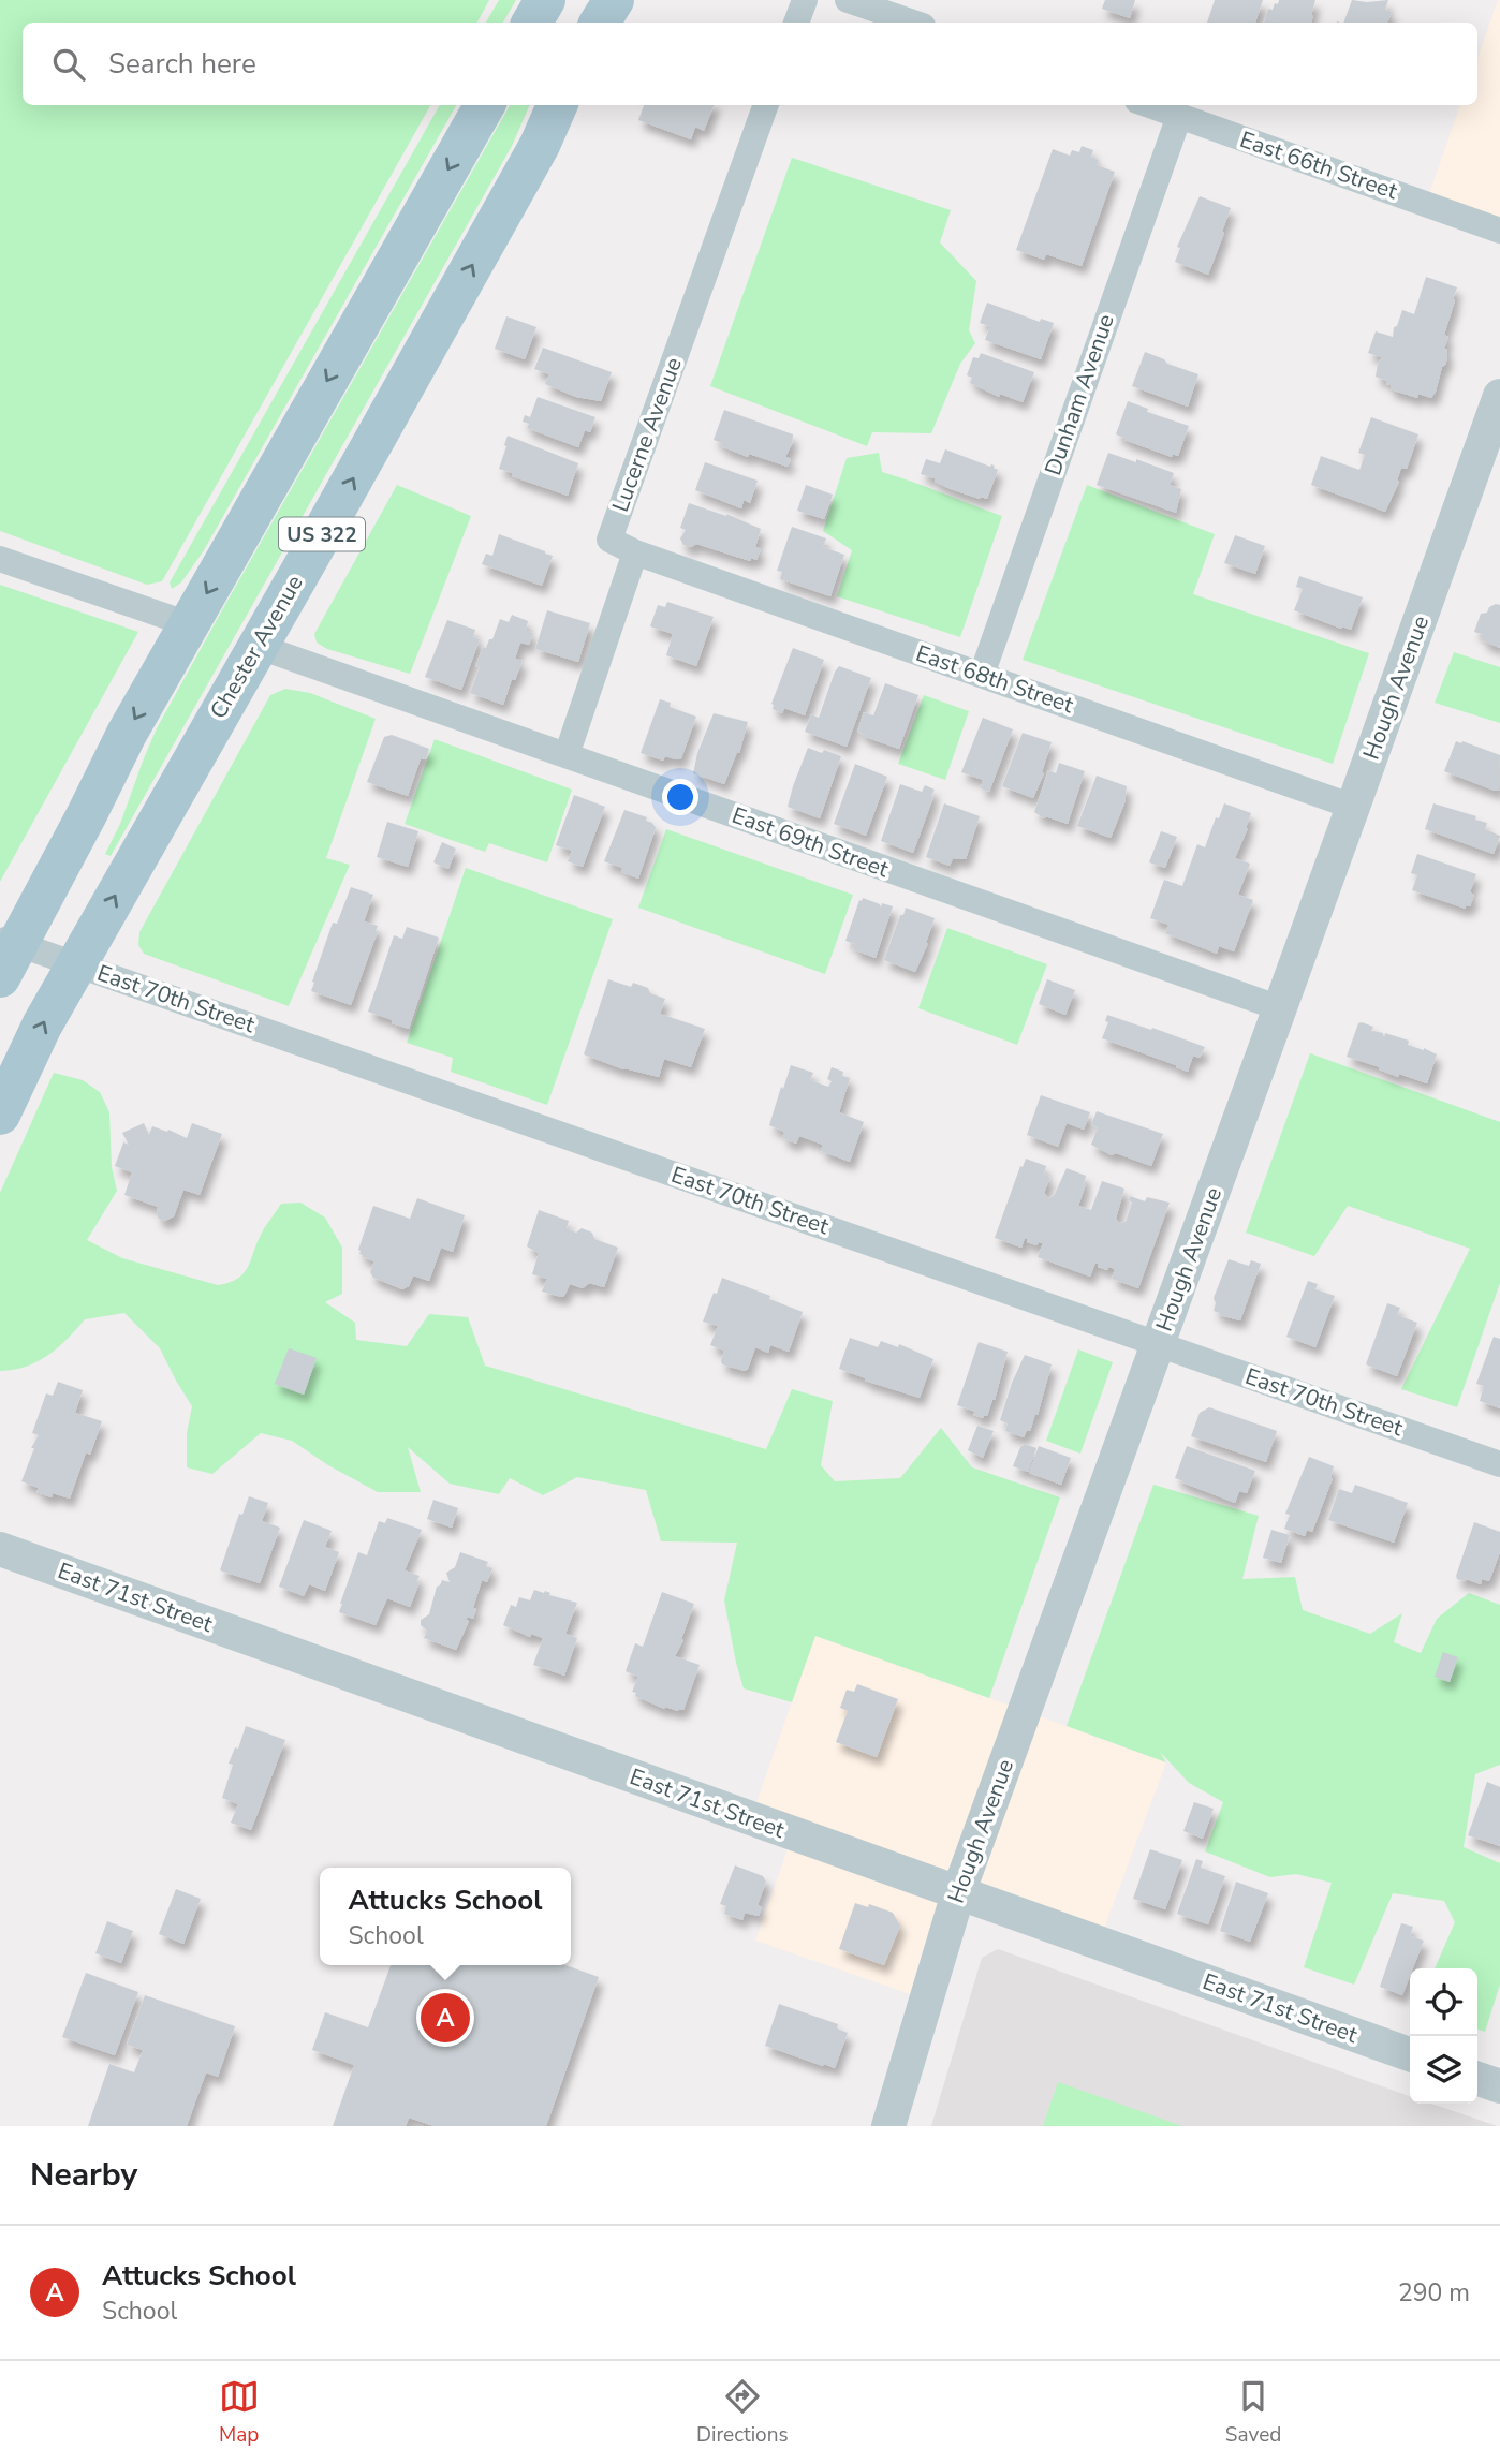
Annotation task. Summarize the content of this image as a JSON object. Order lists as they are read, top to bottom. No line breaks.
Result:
{"streets":{"main road":["US 322","Chester Avenue"],"street":["East 66th Street","Dunham Avenue","Lucerne Avenue","East 68th Street","Hough Avenue","East 69th Street","East 70th Street","East 71st Street"]},"crossings":[["East 66th Street","Dunham Avenue"],["Dunham Avenue","East 68th Street"],["Lucerne Avenue","East 68th Street"],["US 322","East 70th Street"],["Chester Avenue","East 69th Street"],["Chester Avenue","East 70th Street"],["East 68th Street","Hough Avenue"],["Hough Avenue","East 69th Street"],["Hough Avenue","East 70th Street"],["Hough Avenue","East 71st Street"]],"page":{"search":"Search here","popup":["Attucks School","School"],"pins":"A","heading":"Nearby","list":[{"mark":"A","name":"Attucks School","note":"School","value":"290 m"}],"nav":["Map","Directions","Saved"]}}
